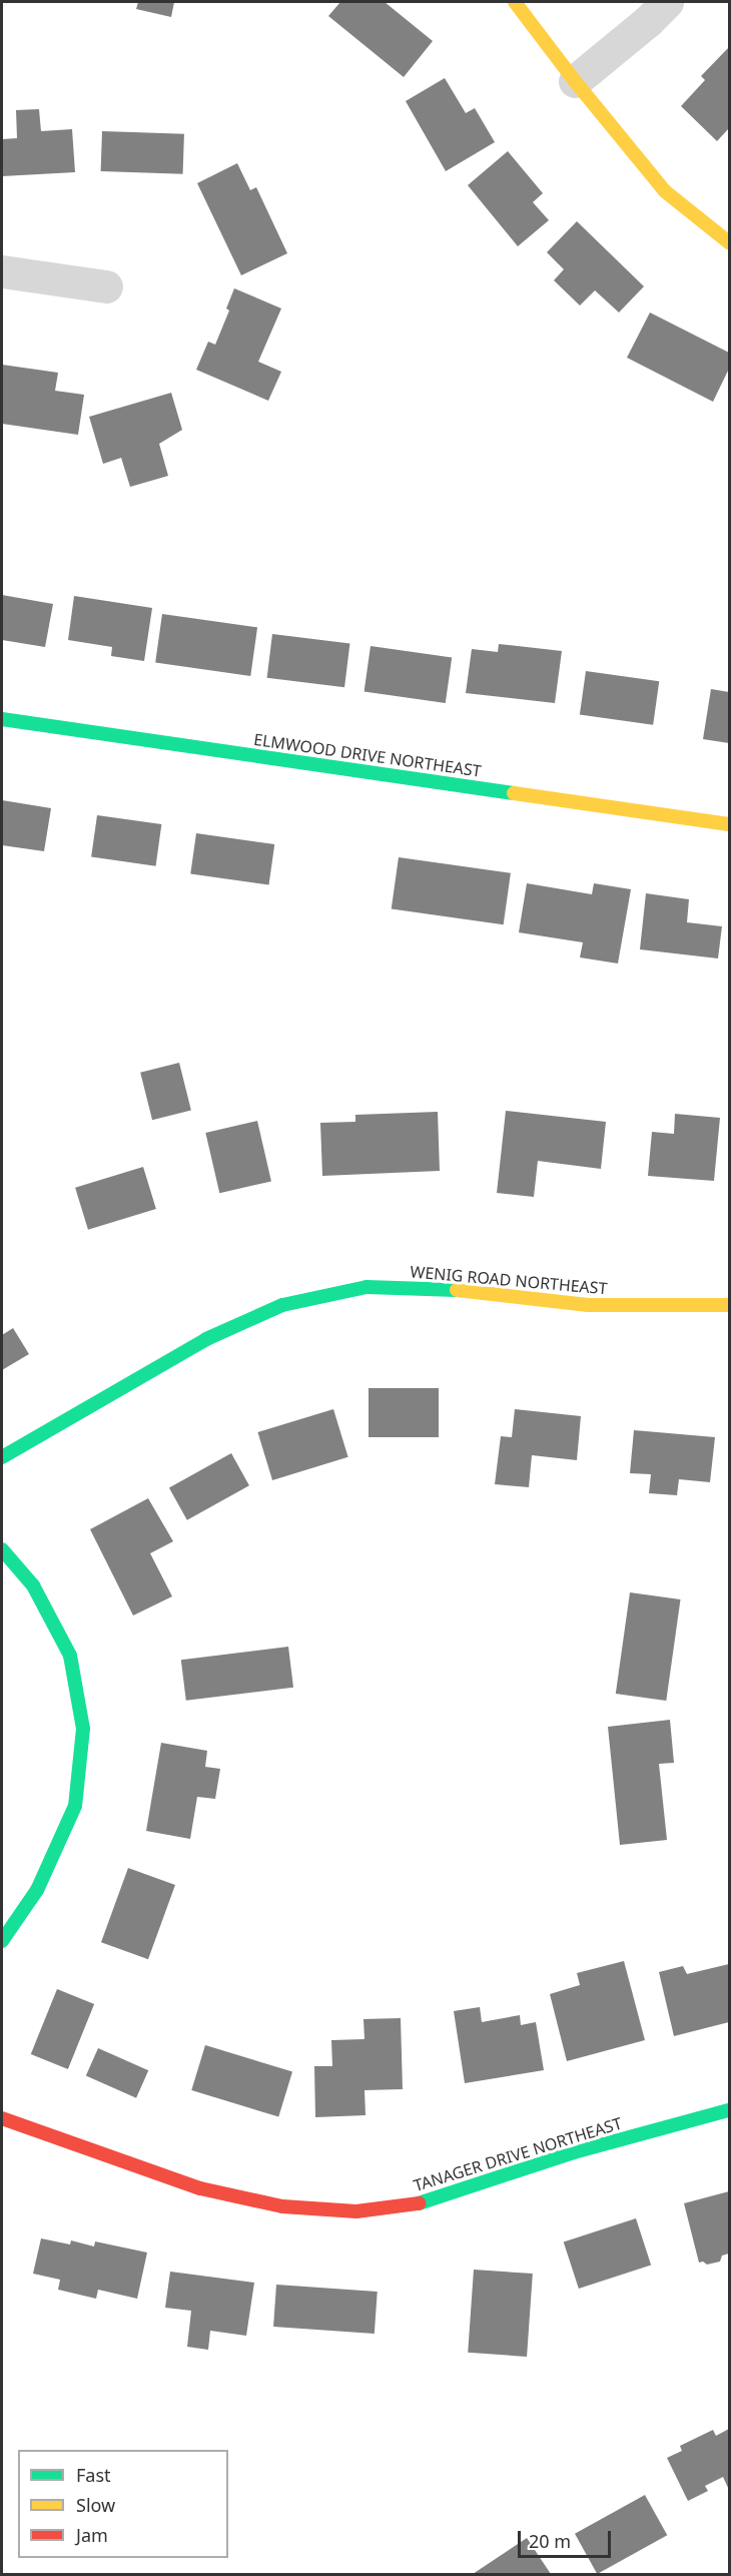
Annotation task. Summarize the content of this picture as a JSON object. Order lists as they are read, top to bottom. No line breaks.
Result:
{"streets":{"street":["ELMWOOD DRIVE NORTHEAST","WENIG ROAD NORTHEAST","TANAGER DRIVE NORTHEAST"]},"legend":["Fast","Slow","Jam"],"scale_bar":"20 m"}
